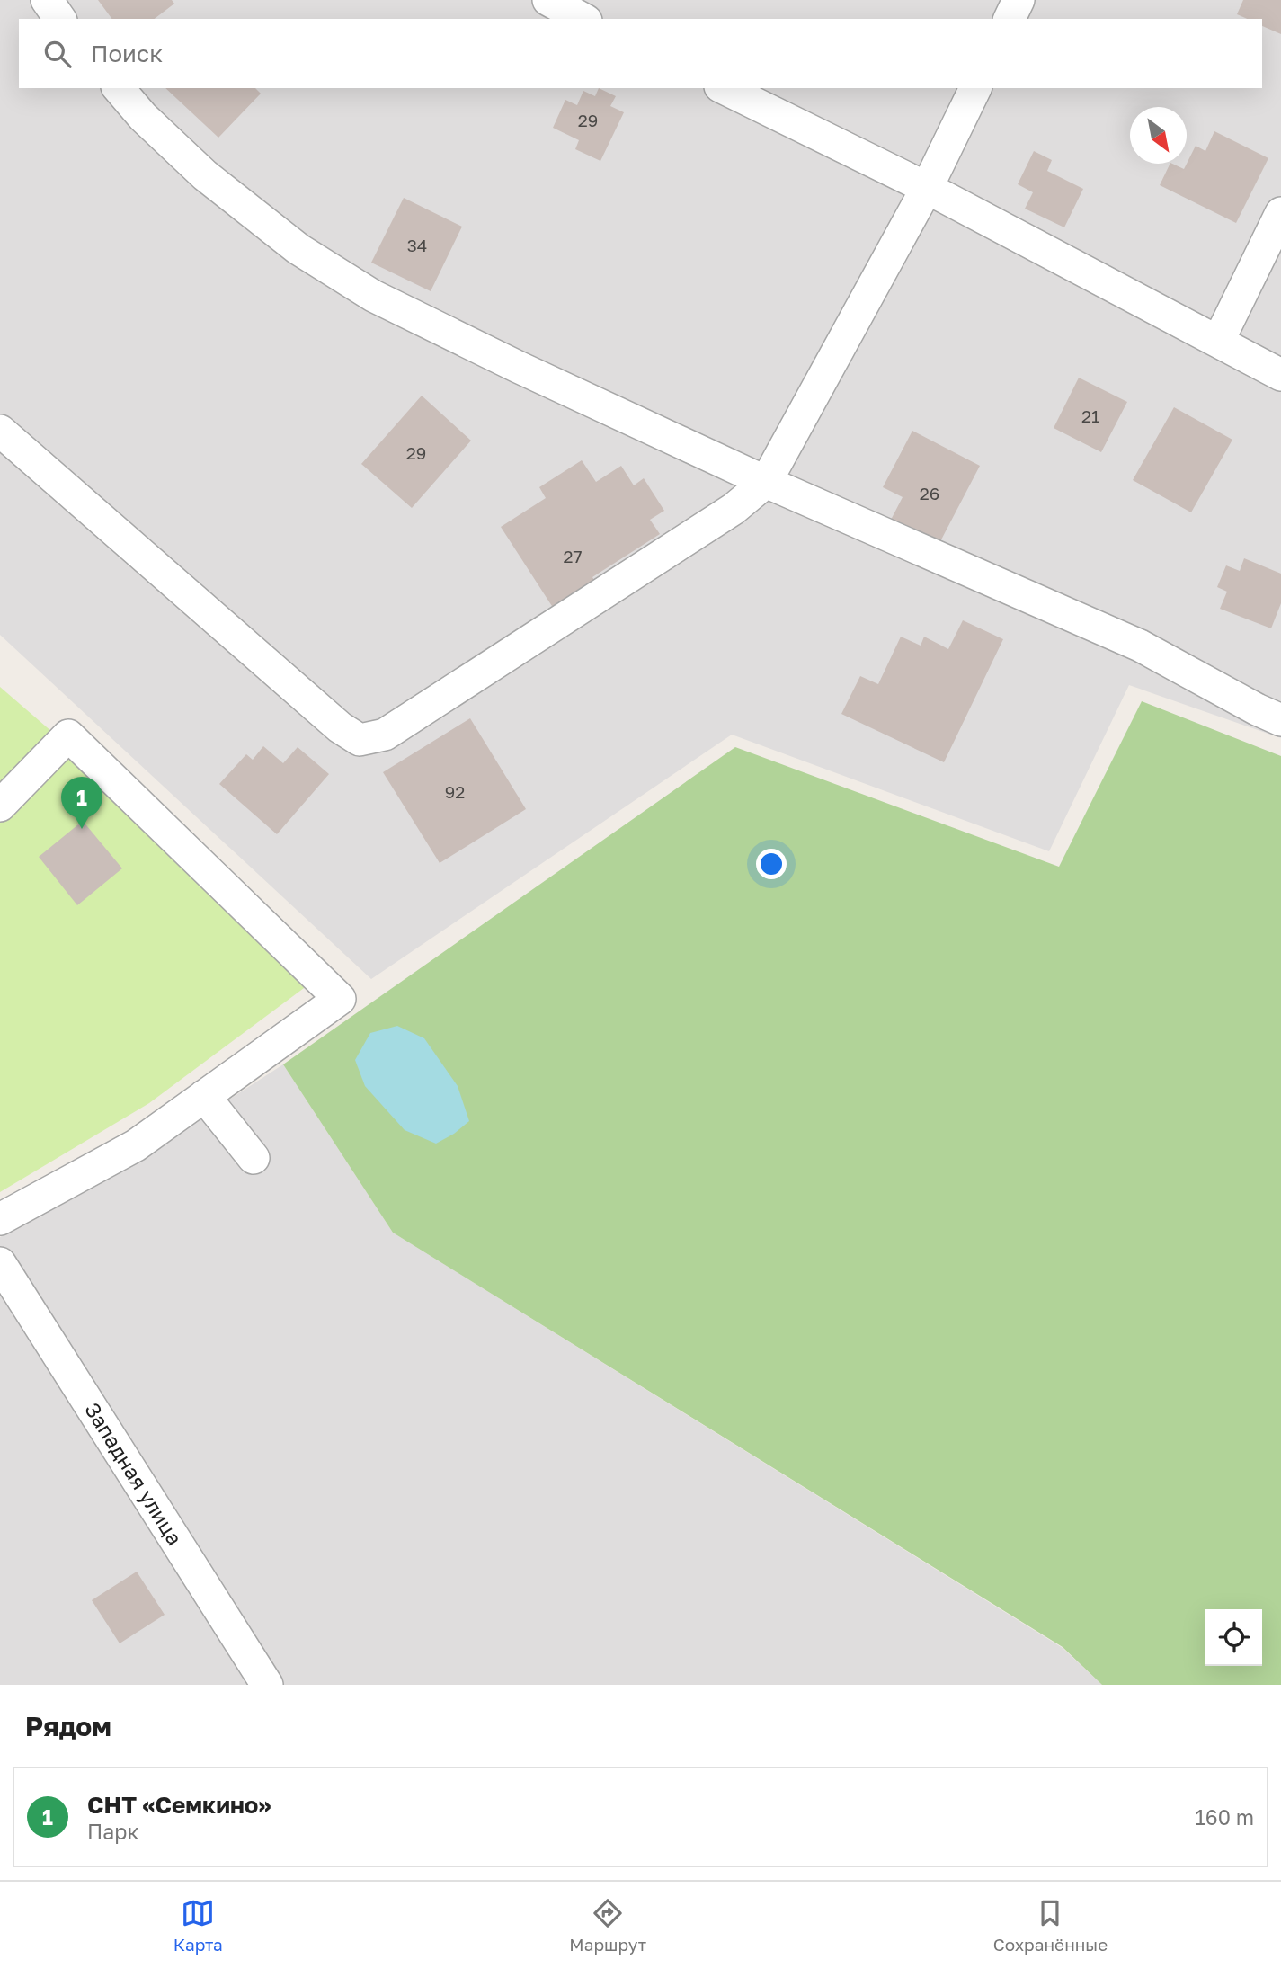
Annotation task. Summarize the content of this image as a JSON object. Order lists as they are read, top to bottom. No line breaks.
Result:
{"streets":{"street":["Западная улица"]},"house_numbers":["29","34","21","29","26","27","92"],"north":"bottom right","page":{"search":"Поиск","pins":"1","heading":"Рядом","list":[{"mark":"1","name":"СНТ «Семкино»","note":"Парк","value":"160 m"}],"nav":["Карта","Маршрут","Сохранённые"]}}
